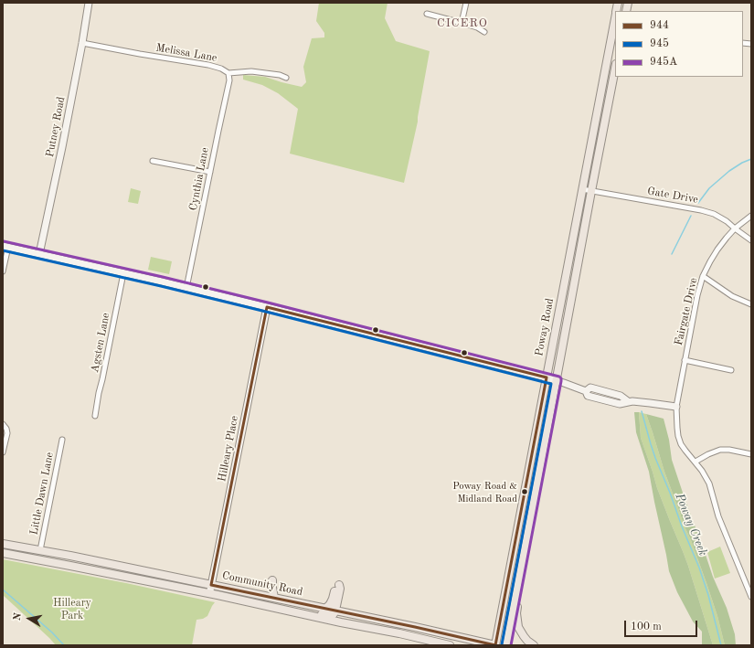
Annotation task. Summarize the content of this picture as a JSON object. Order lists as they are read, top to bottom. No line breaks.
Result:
{"streets":{"main road":["Poway Road","Community Road"],"street":["Melissa Lane","Putney Road","Cynthia Lane","Gate Drive","Fairgate Drive","Agsten Lane","Hilleary Place","Little Dawn Lane"]},"crossings":[["Melissa Lane","Putney Road"],["Melissa Lane","Cynthia Lane"],["Gate Drive","Fairgate Drive"],["Gate Drive","Poway Road"],["Poway Road","Community Road"],["Hilleary Place","Community Road"],["Little Dawn Lane","Community Road"]],"districts":["CICERO"],"water":["Poway Creek"],"parks":["Hilleary Park"],"places":["Poway Road & Midland Road"],"lines":["transit line 945A","transit line 945","transit line 944"],"legend":["944","945","945A"],"scale_bar":"100 m","north":"left"}
